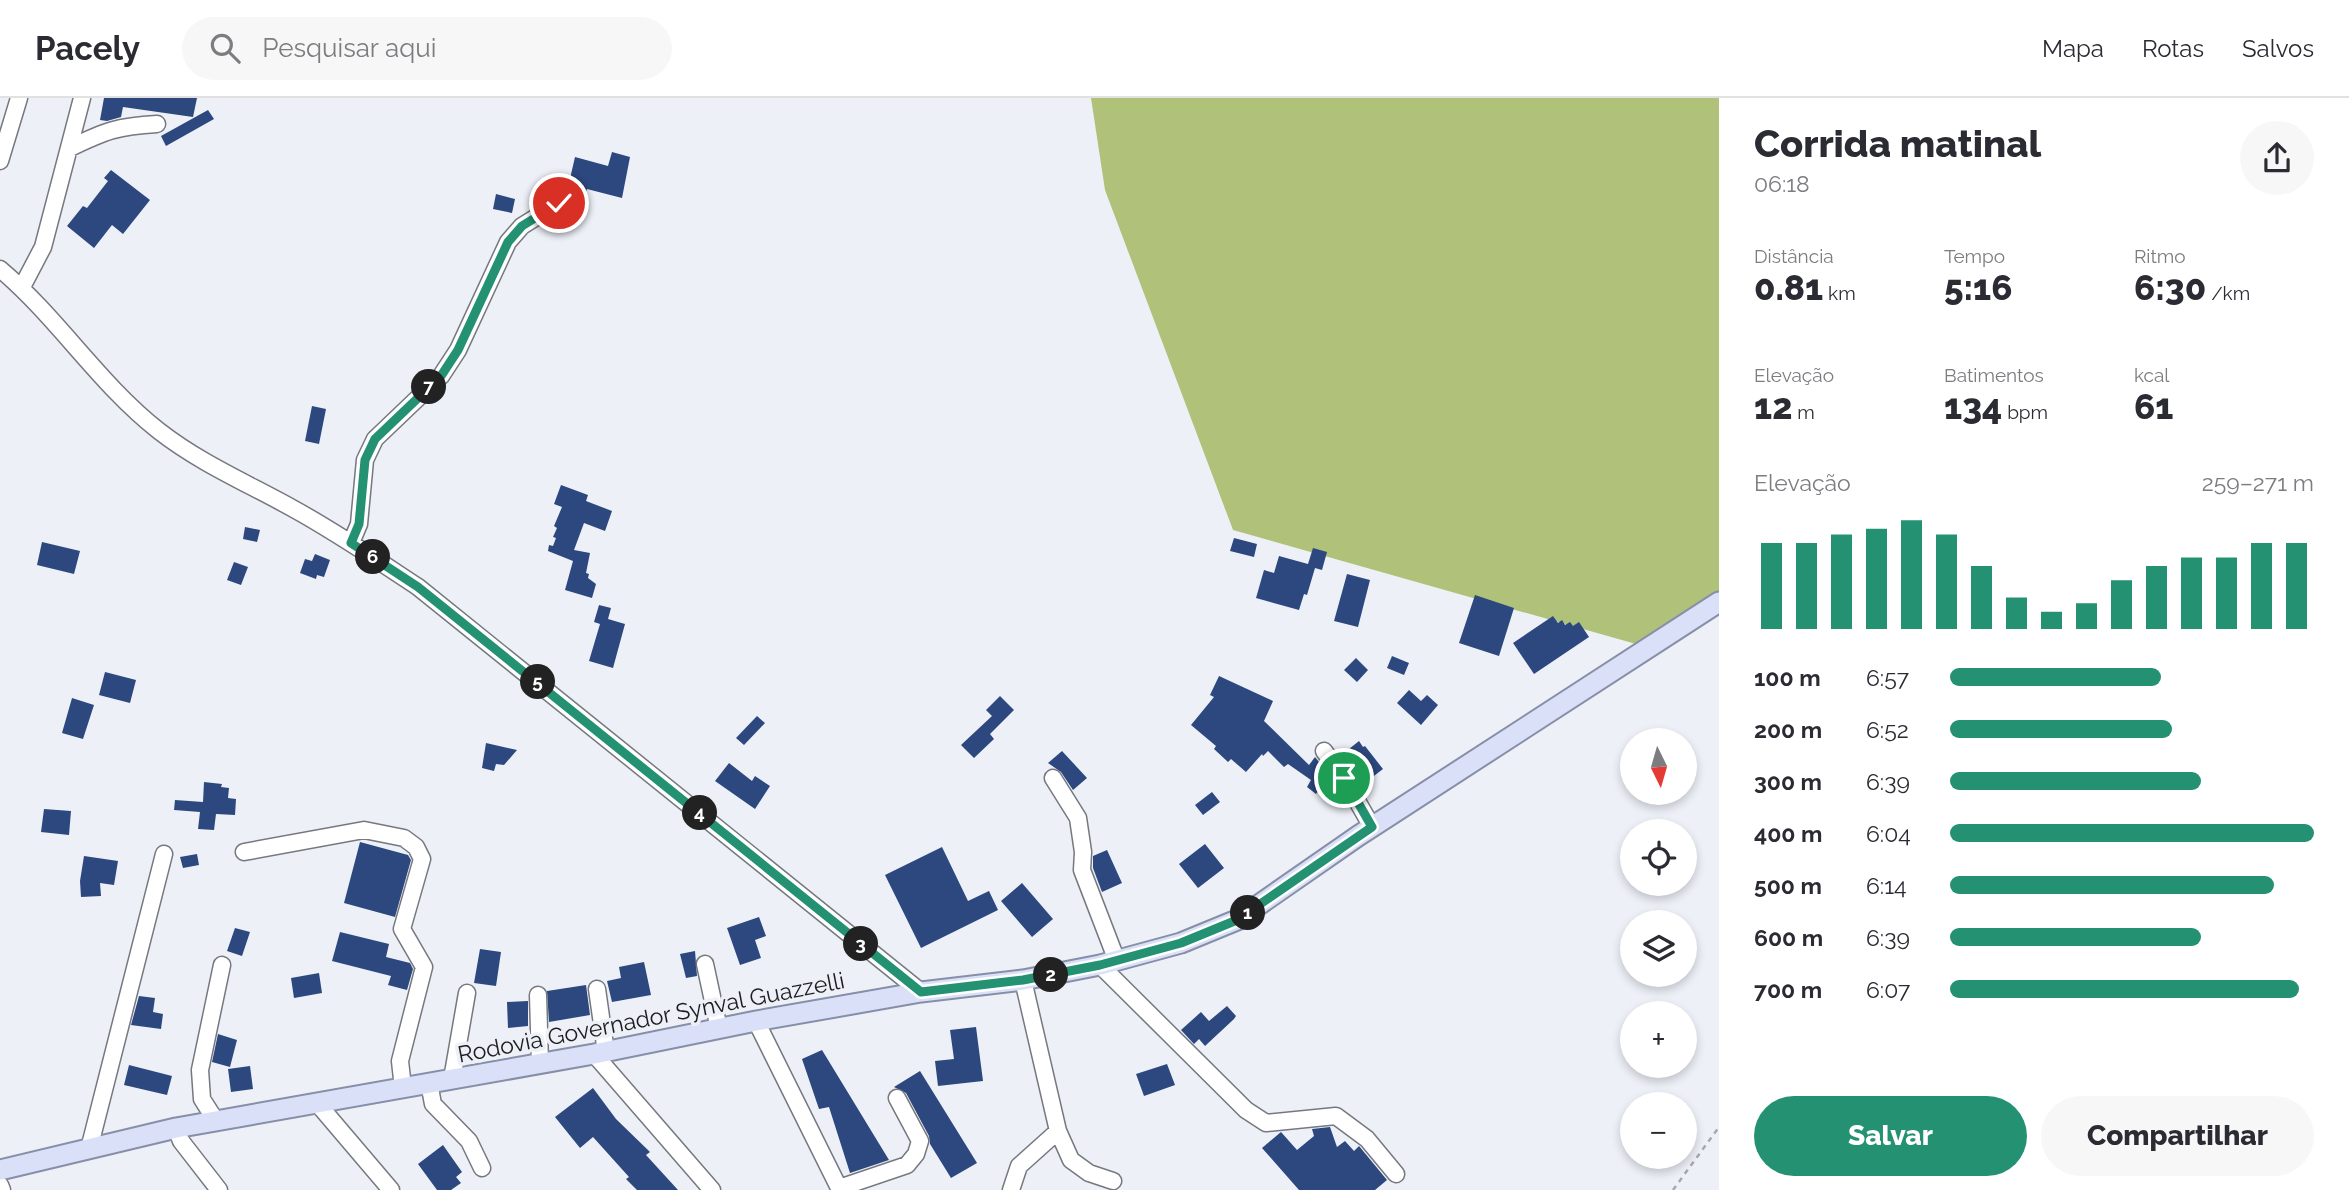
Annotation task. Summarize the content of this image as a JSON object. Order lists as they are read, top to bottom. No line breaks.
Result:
{"streets":{"main road":["Rodovia Governador Synval Guazzelli"]},"north":"bottom","page":{"header":"Pacely","search":"Pesquisar aqui","nav":["Mapa","Rotas","Salvos"],"heading":["Corrida matinal","06:18"],"stats":[["Distância","0.81 km"],["Tempo","5:16"],["Ritmo","6:30 /km"],["Elevação","12 m"],["Batimentos","134 bpm"],["kcal","61"]],"pins":["7","6","5","4","1","3","2"],"chart":["Elevação","259–271 m"],"list":[{"name":"100 m","note":"6:57"},{"name":"200 m","note":"6:52"},{"name":"300 m","note":"6:39"},{"name":"400 m","note":"6:04"},{"name":"500 m","note":"6:14"},{"name":"600 m","note":"6:39"},{"name":"700 m","note":"6:07"}],"map_buttons":["+","−"],"buttons":["Salvar","Compartilhar"]}}
